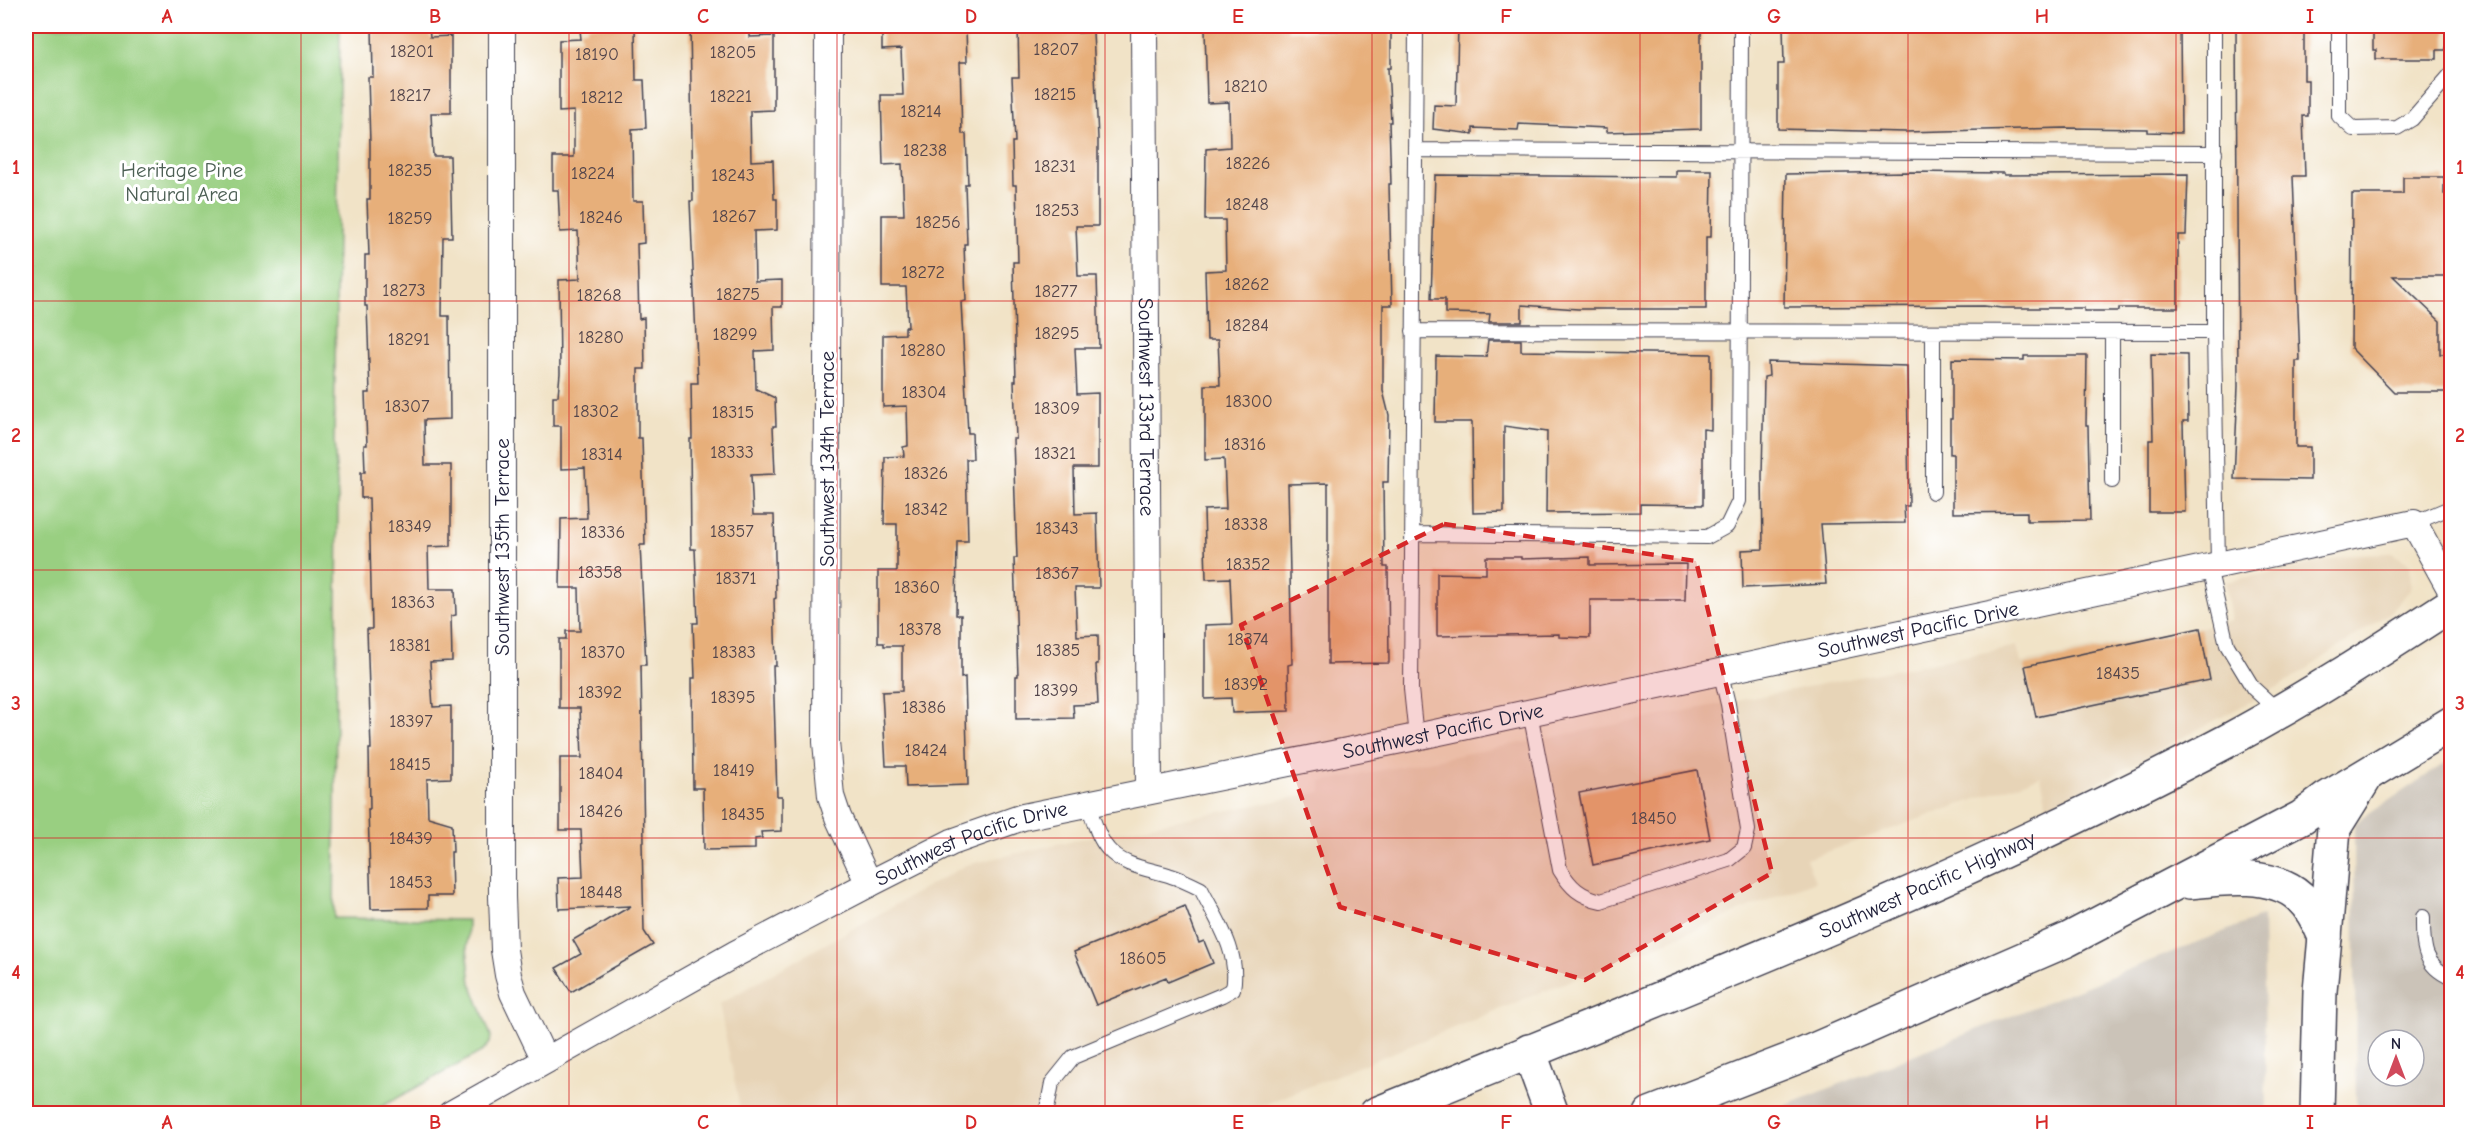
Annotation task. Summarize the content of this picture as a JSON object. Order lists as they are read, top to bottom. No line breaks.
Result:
{"streets":{"main road":["Southwest Pacific Highway"],"street":["Southwest 133rd Terrace","Southwest 134th Terrace","Southwest 135th Terrace","Southwest Pacific Drive"]},"crossings":[["Southwest 133rd Terrace","Southwest Pacific Drive"],["Southwest 134th Terrace","Southwest Pacific Drive"],["Southwest 135th Terrace","Southwest Pacific Drive"]],"parks":["Heritage Pine Natural Area"],"house_numbers":["18207","18201","18205","18190","18210","18215","18217","18221","18212","18214","18238","18226","18231","18235","18224","18243","18248","18253","18267","18246","18259","18256","18272","18262","18273","18277","18275","18268","18284","18295","18299","18280","18291","18280","18304","18300","18307","18309","18302","18315","18316","18333","18321","18314","18326","18342","18338","18349","18343","18357","18336","18352","18358","18367","18371","18360","18363","18378","18374","18381","18385","18370","18383","18435","18392","18399","18392","18395","18386","18397","18424","18415","18419","18404","18426","18435","18450","18439","18453","18448","18605"],"north":"top","grid":{"columns":["A","B","C","D","E","F","G","H","I"],"rows":["1","2","3","4"]}}
